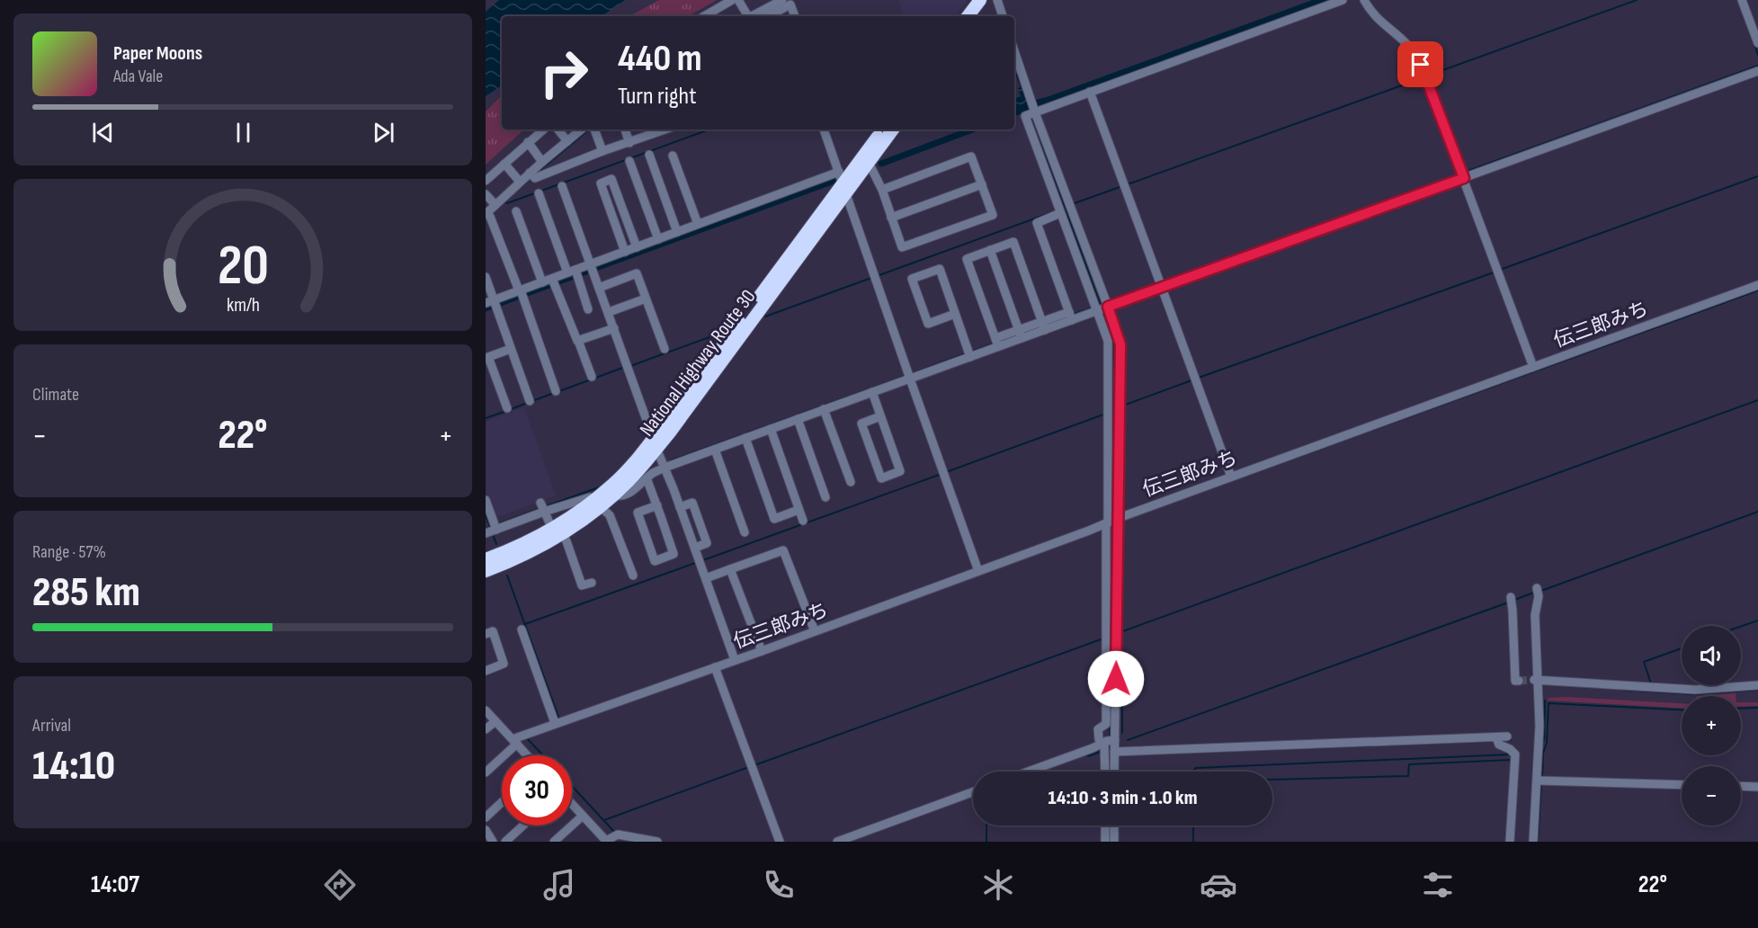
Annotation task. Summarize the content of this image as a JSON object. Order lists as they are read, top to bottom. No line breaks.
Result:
{"streets":{"highway":["National Highway Route 30"],"street":["伝三郎みち"]},"page":{"turn":["440 m","Turn right"],"song":["Paper Moons","Ada Vale"],"tile":["Climate",["Range · 57%","285 km"],["Arrival","14:10"]],"heat":["−","22°","+"],"map_buttons":["+","−"],"limit":"30","trip":"14:10 · 3 min · 1.0 km","tabs":["14:07","22°"],"gauge":["20","km/h"]}}
